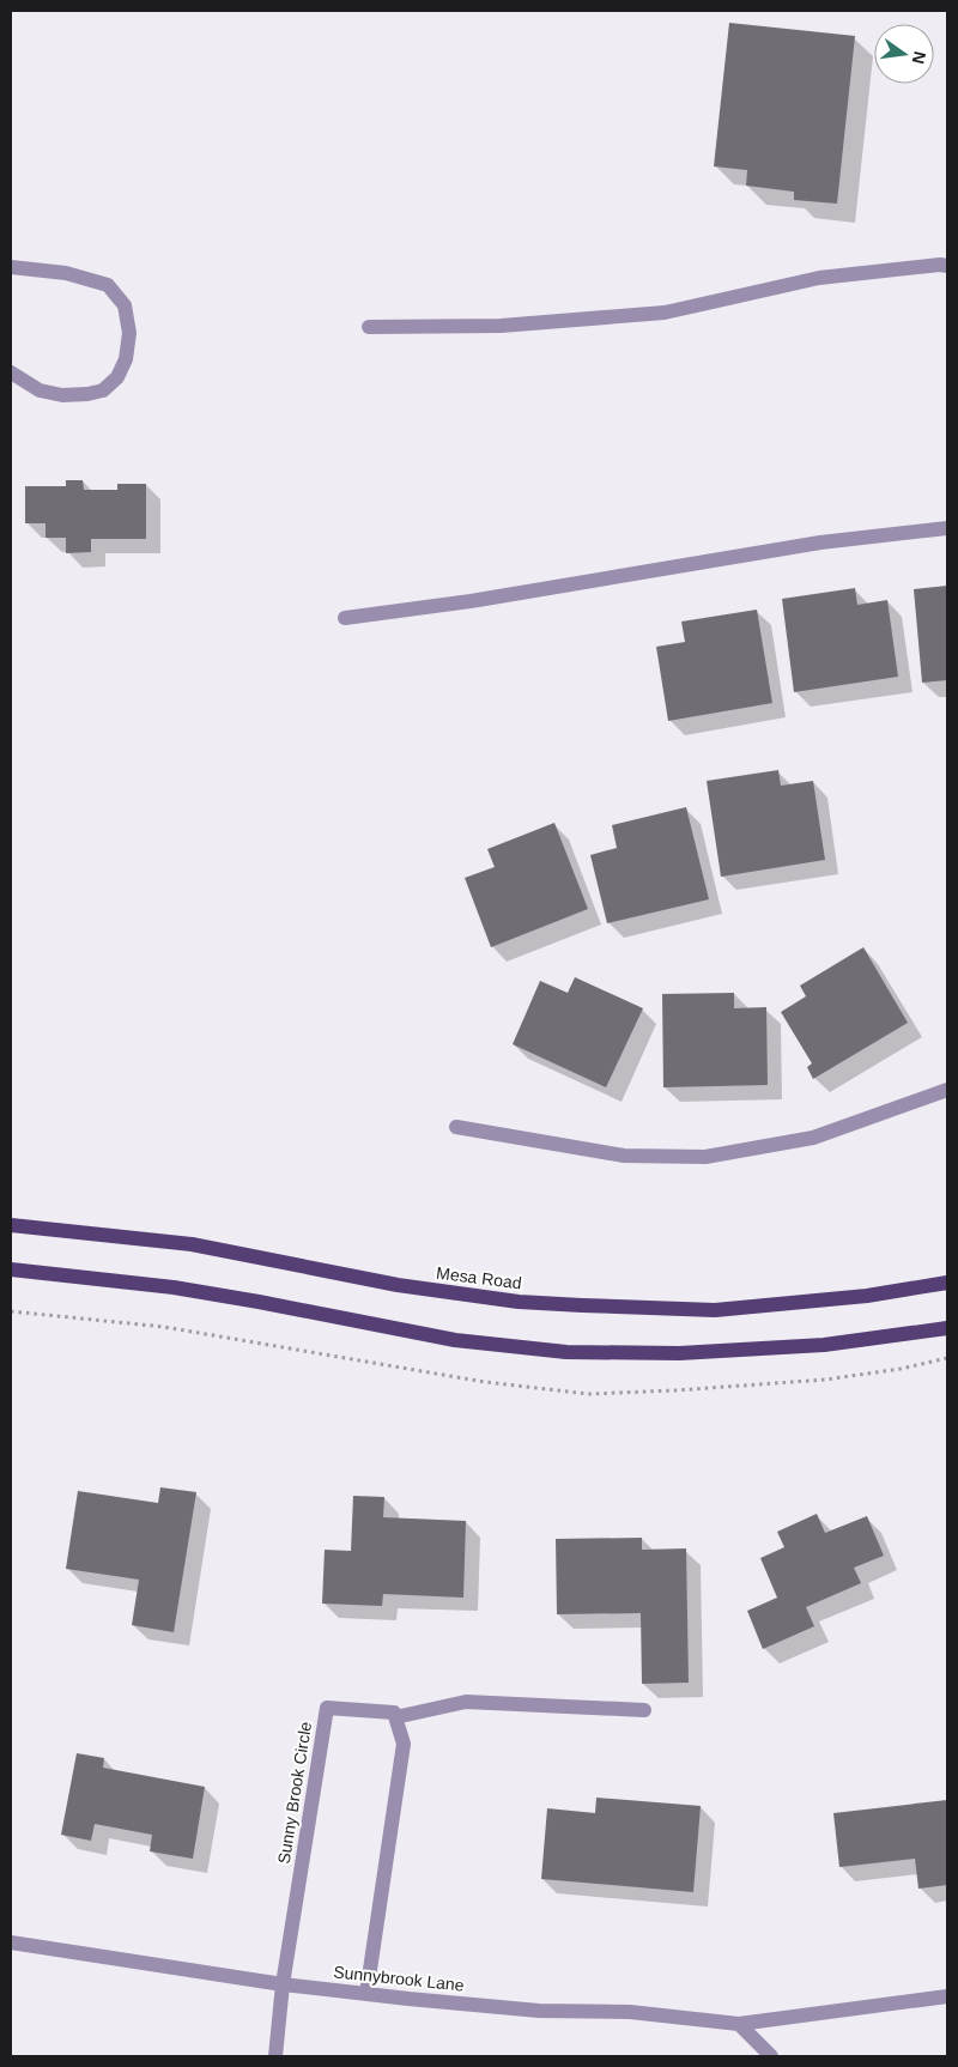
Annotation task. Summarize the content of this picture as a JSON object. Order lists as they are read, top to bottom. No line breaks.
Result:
{"streets":{"main road":["Mesa Road"],"street":["Sunny Brook Circle","Sunnybrook Lane"]},"crossings":[["Sunny Brook Circle","Sunnybrook Lane"]],"north":"right"}
